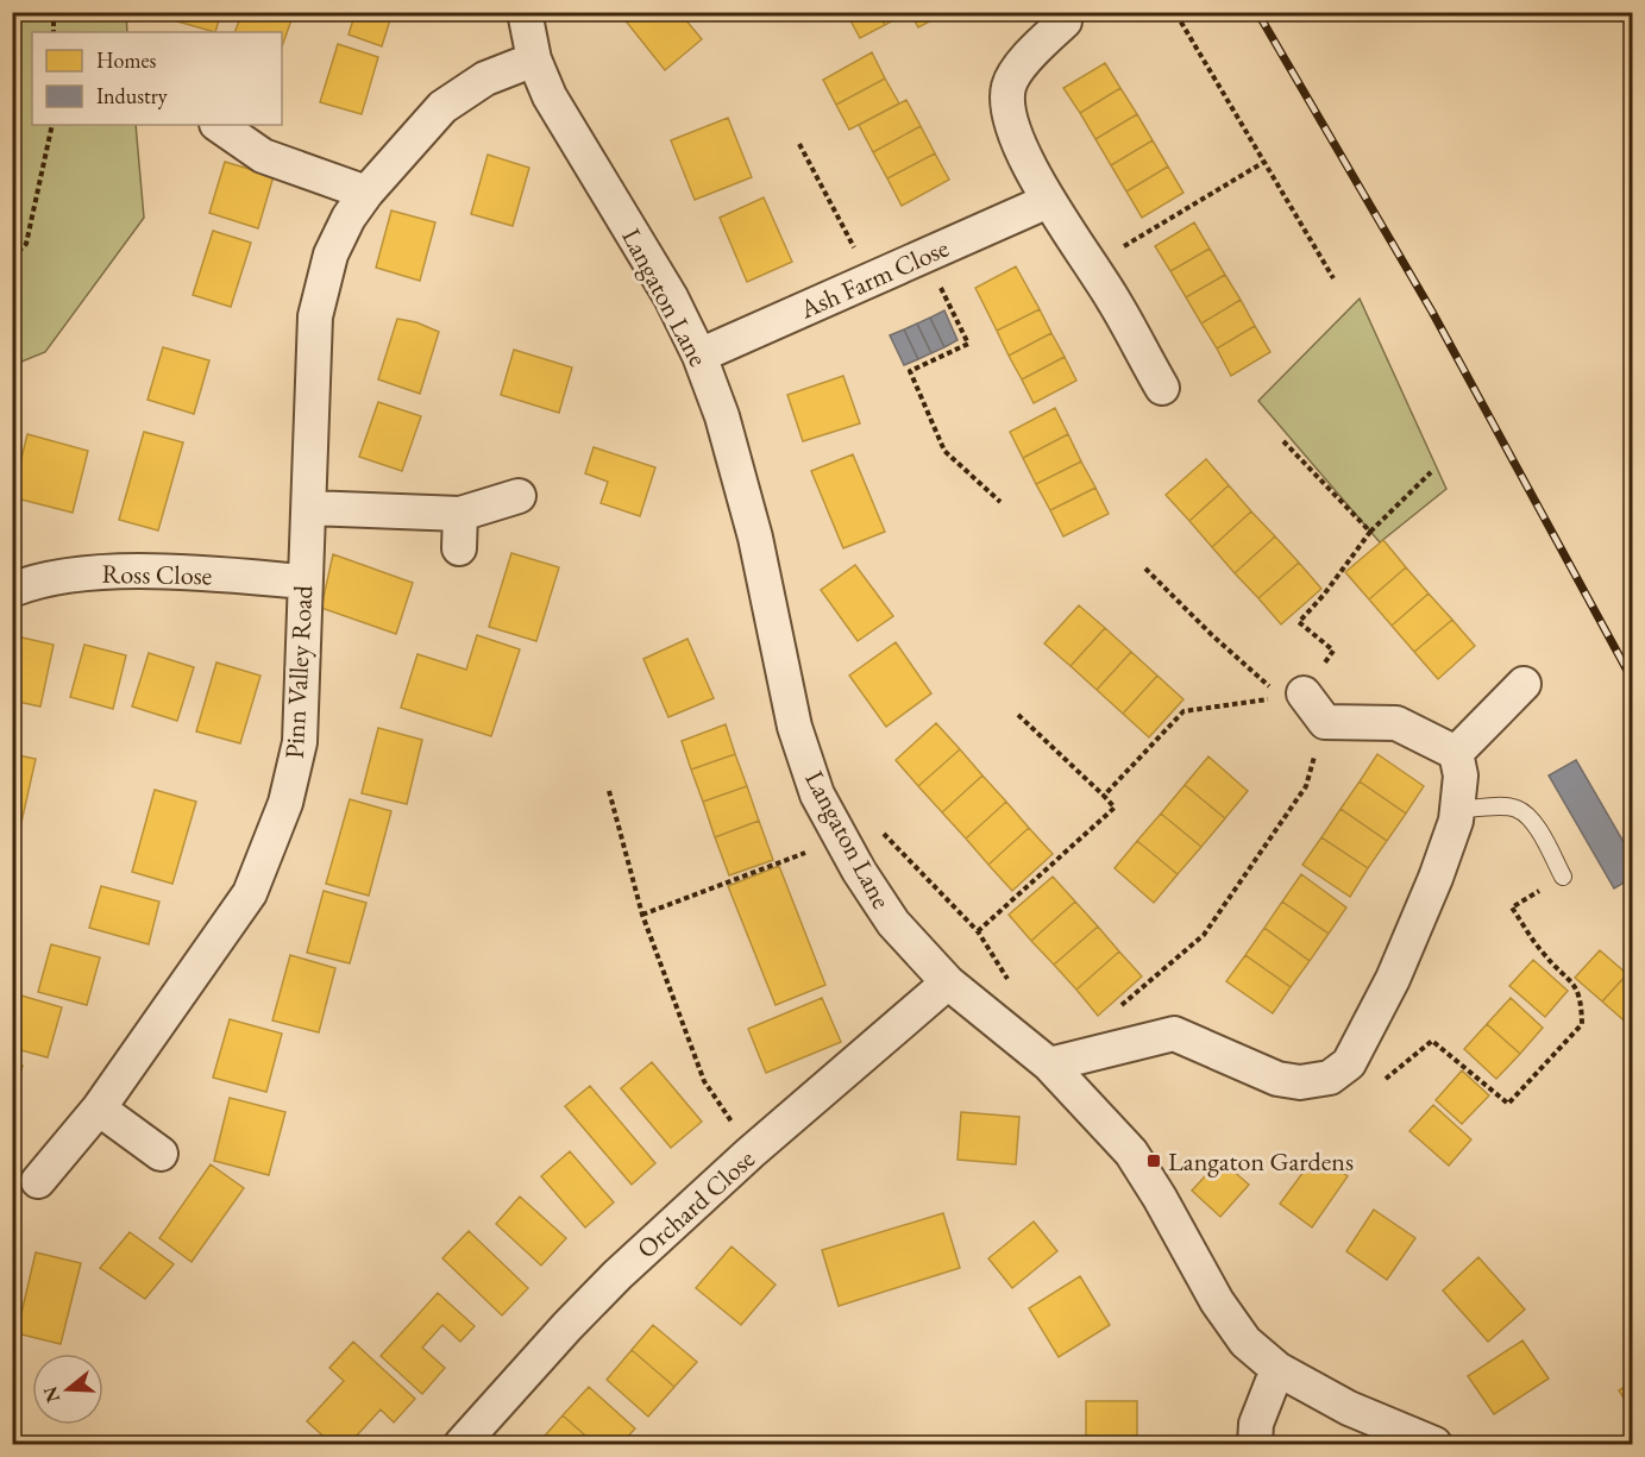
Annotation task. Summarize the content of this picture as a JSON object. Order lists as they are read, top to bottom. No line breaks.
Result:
{"streets":{"street":["Ash Farm Close","Langaton Lane","Ross Close","Pinn Valley Road","Orchard Close"]},"crossings":[["Ash Farm Close","Langaton Lane"],["Langaton Lane","Pinn Valley Road"],["Langaton Lane","Orchard Close"],["Ross Close","Pinn Valley Road"]],"places":{"transit":["Langaton Gardens"]},"legend":["Homes","Industry"],"north":"left"}
